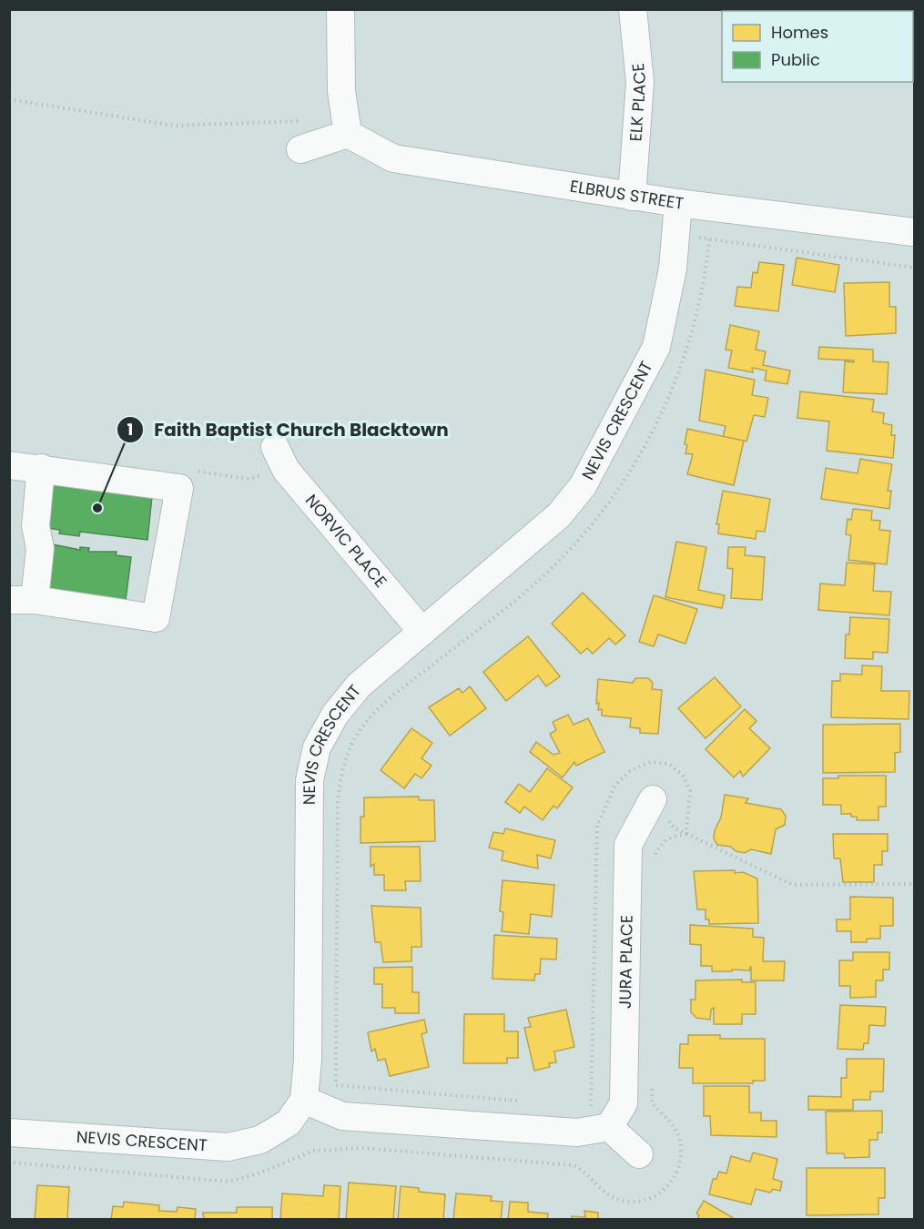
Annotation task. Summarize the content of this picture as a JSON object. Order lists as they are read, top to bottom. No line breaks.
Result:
{"streets":{"street":["ELK PLACE","ELBRUS STREET","NEVIS CRESCENT","NORVIC PLACE","JURA PLACE"]},"crossings":[["ELK PLACE","ELBRUS STREET"],["ELBRUS STREET","NEVIS CRESCENT"],["NEVIS CRESCENT","NORVIC PLACE"]],"places":["Faith Baptist Church Blacktown"],"legend":["Homes","Public"]}
